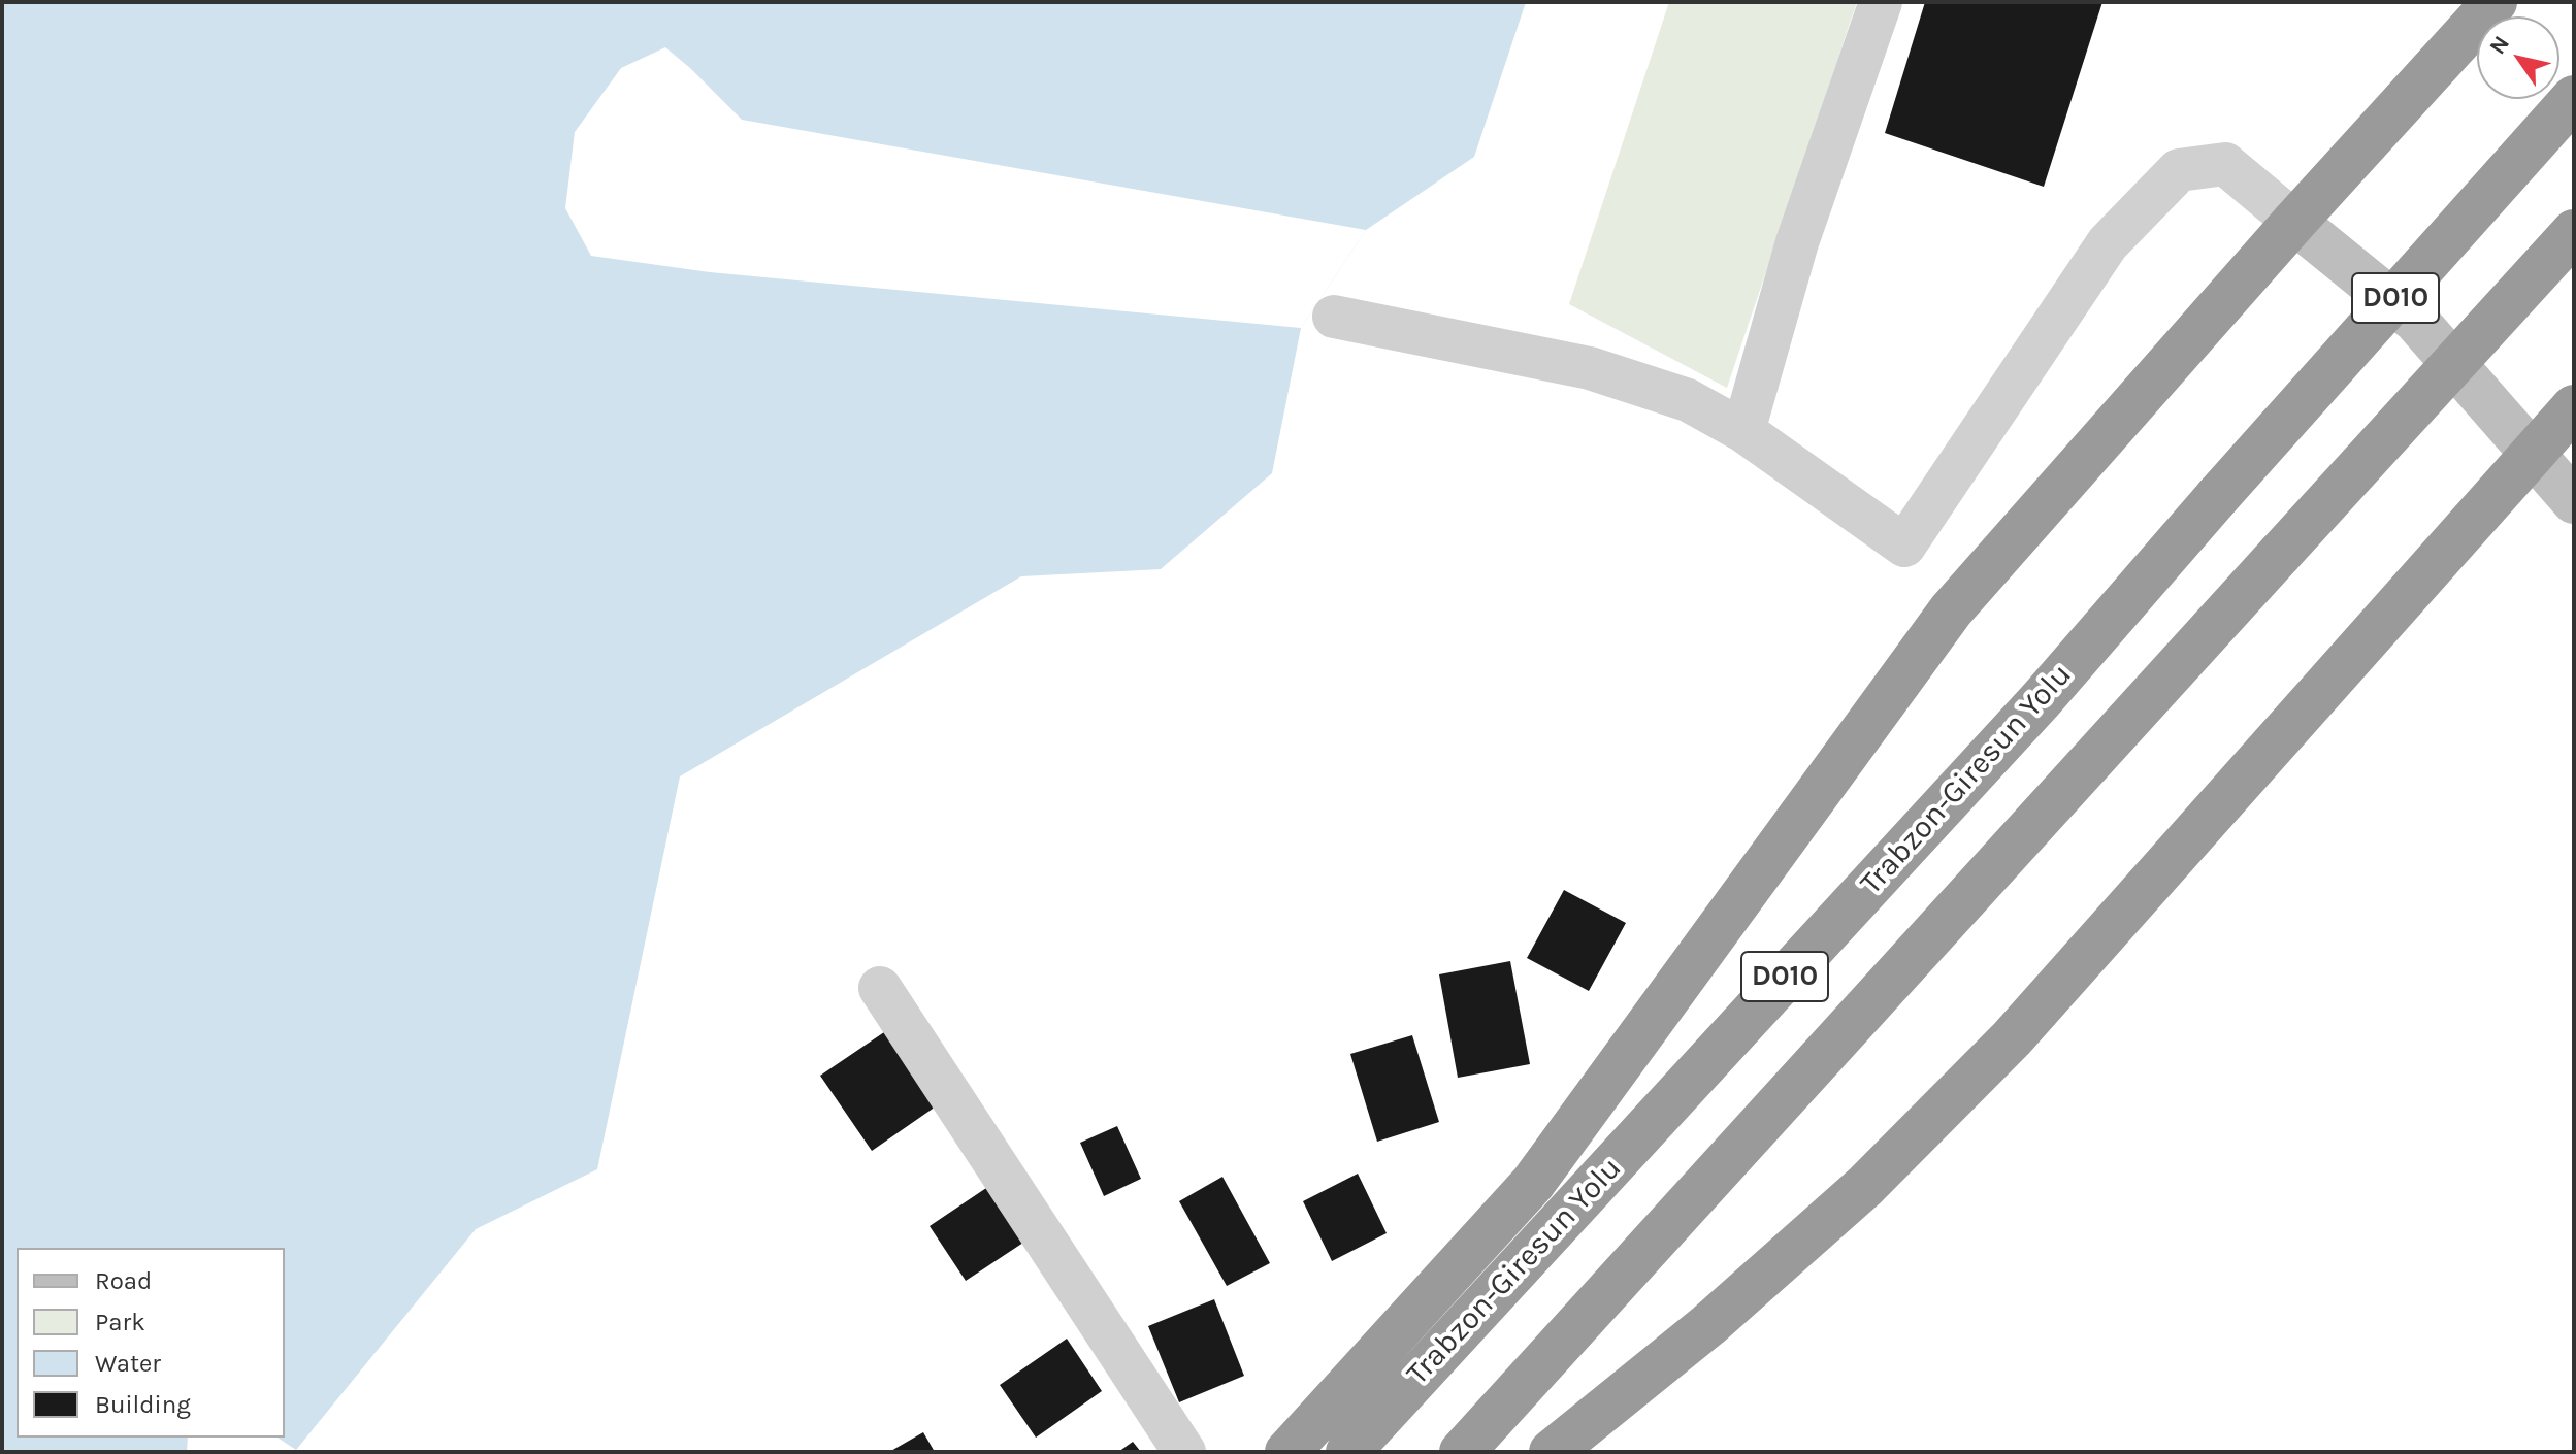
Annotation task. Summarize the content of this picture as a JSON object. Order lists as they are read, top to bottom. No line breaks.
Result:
{"streets":{"highway":["D010","Trabzon-Giresun Yolu"]},"legend":["Road","Park","Water","Building"],"north":"top left"}
